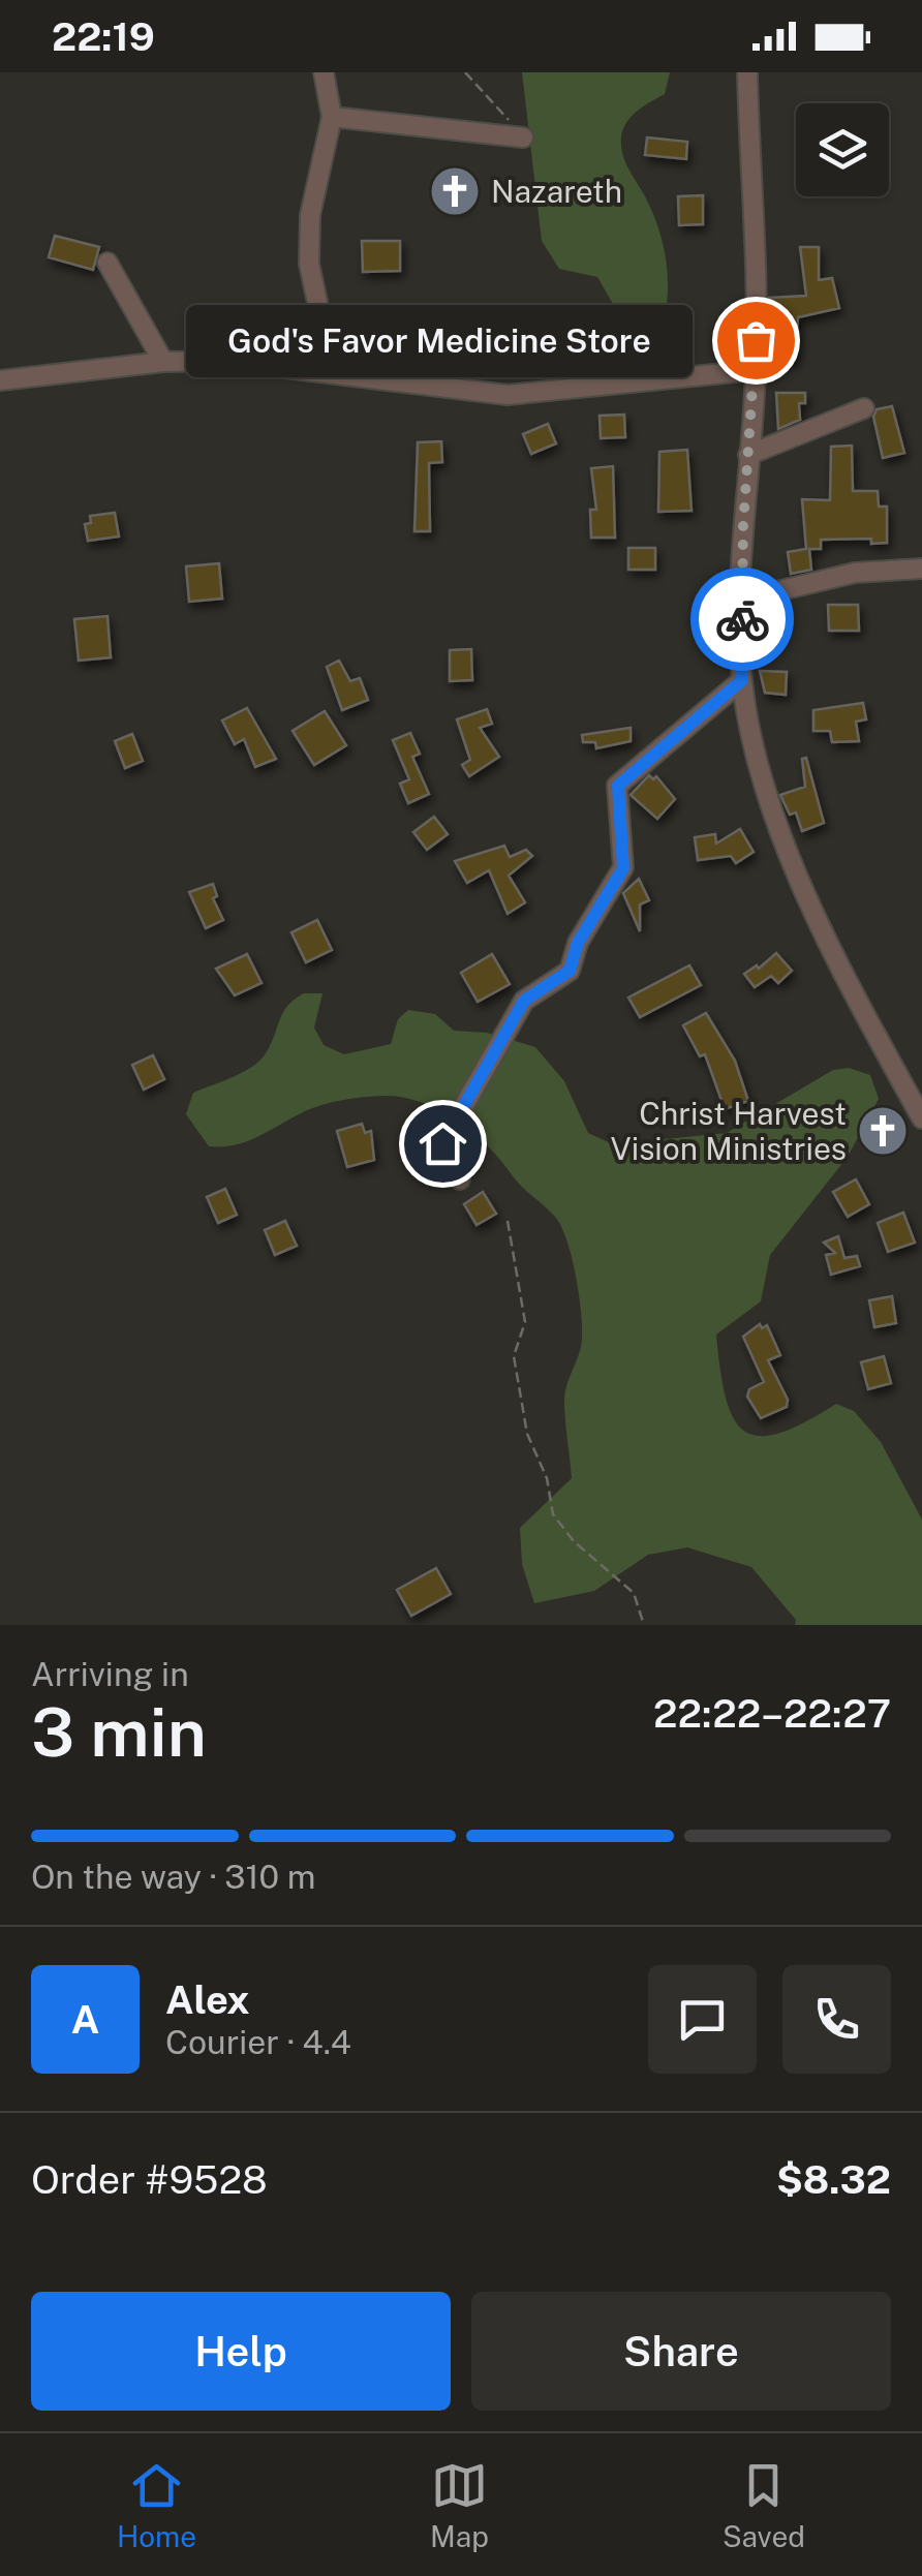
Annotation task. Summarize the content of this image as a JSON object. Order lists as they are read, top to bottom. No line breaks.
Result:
{"places":{"church":["Nazareth","Christ Harvest Vision Ministries"],"other":["God's Favor Medicine Store"]},"page":{"status":"22:19","bubble":"God's Favor Medicine Store","heading":["3 min","Arriving in","22:22–22:27"],"panel":["Alex","Courier · 4.4","Order #9528","$8.32"],"bar":"On the way · 310 m","round":"A","buttons":["Help","Share"],"tabs":["Home","Map","Saved"]}}
